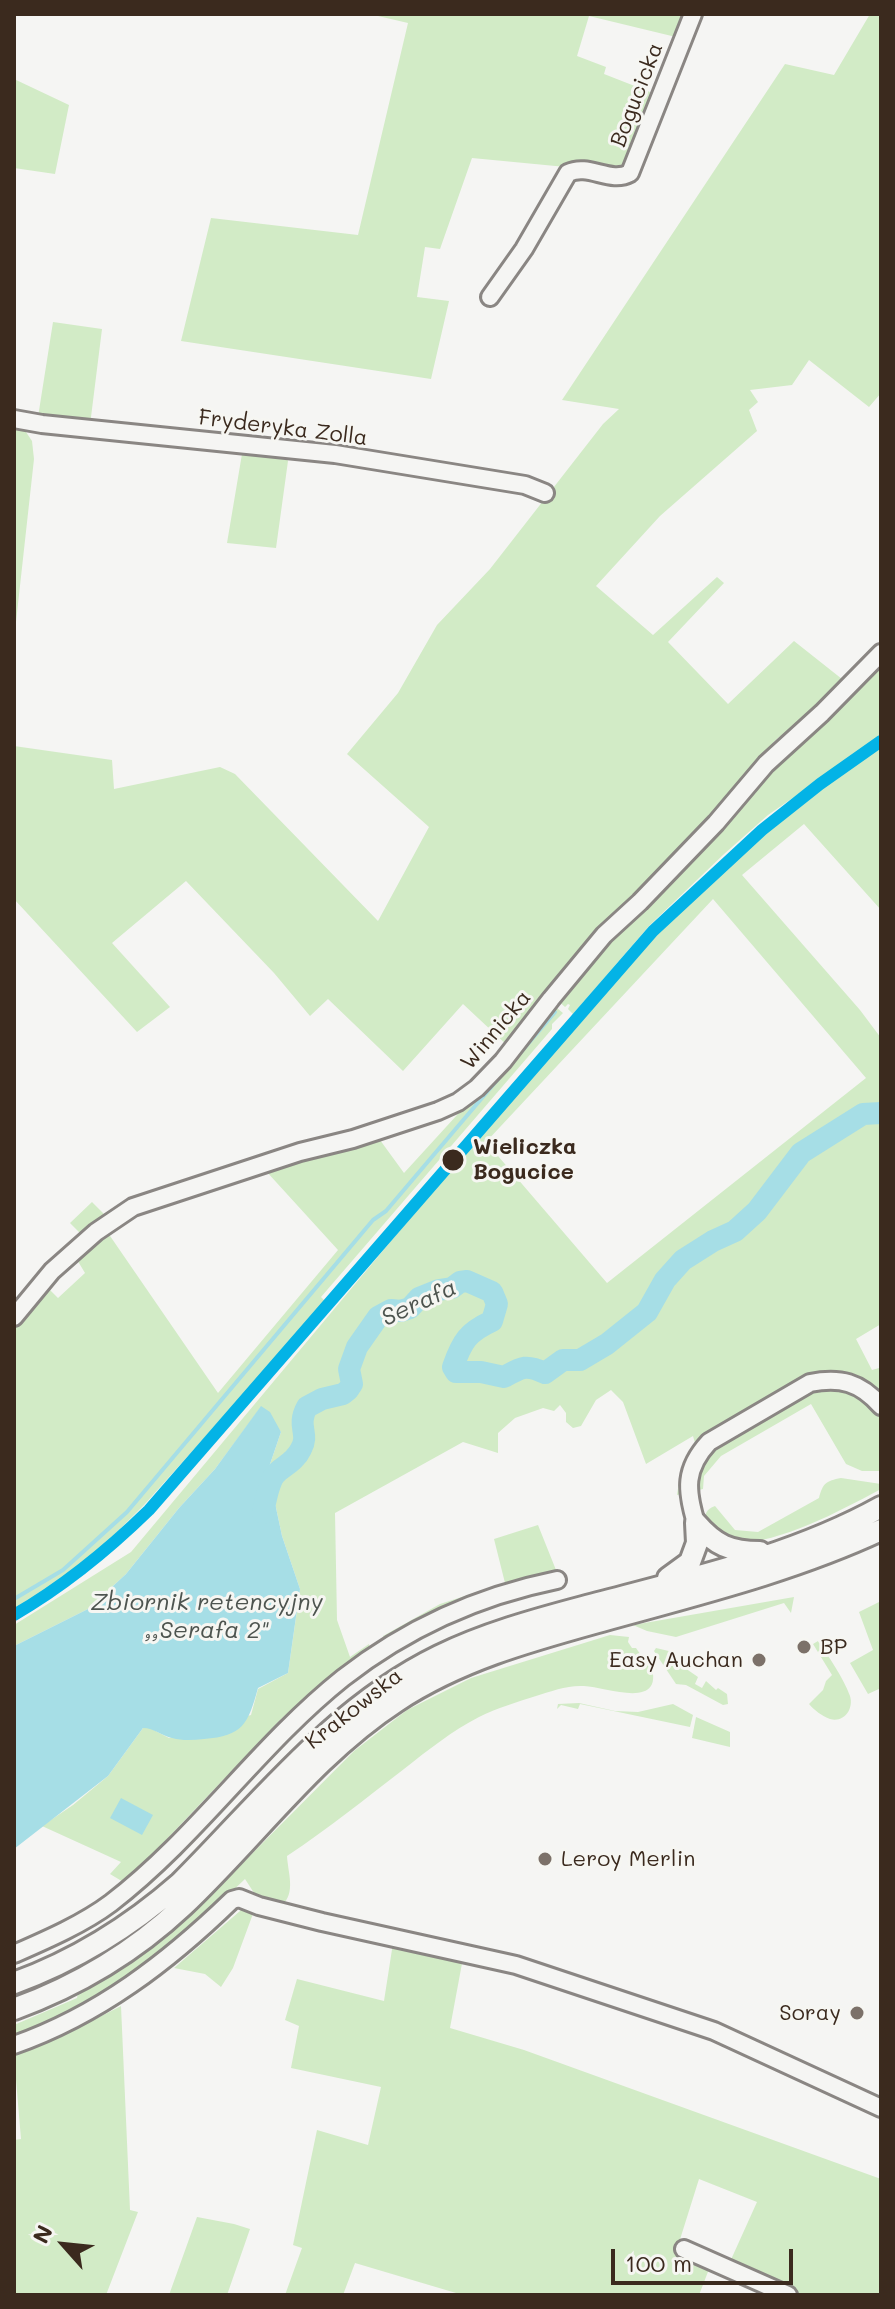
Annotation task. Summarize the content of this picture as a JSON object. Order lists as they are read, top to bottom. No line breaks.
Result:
{"streets":{"main road":["Krakowska"],"street":["Bogucicka","Fryderyka Zolla","Winnicka"]},"water":["Serafa","Zbiornik retencyjny ,,Serafa 2\""],"places":["Wieliczka Bogucice","BP","Easy Auchan","Leroy Merlin","Soray"],"scale_bar":"100 m","north":"top left"}
